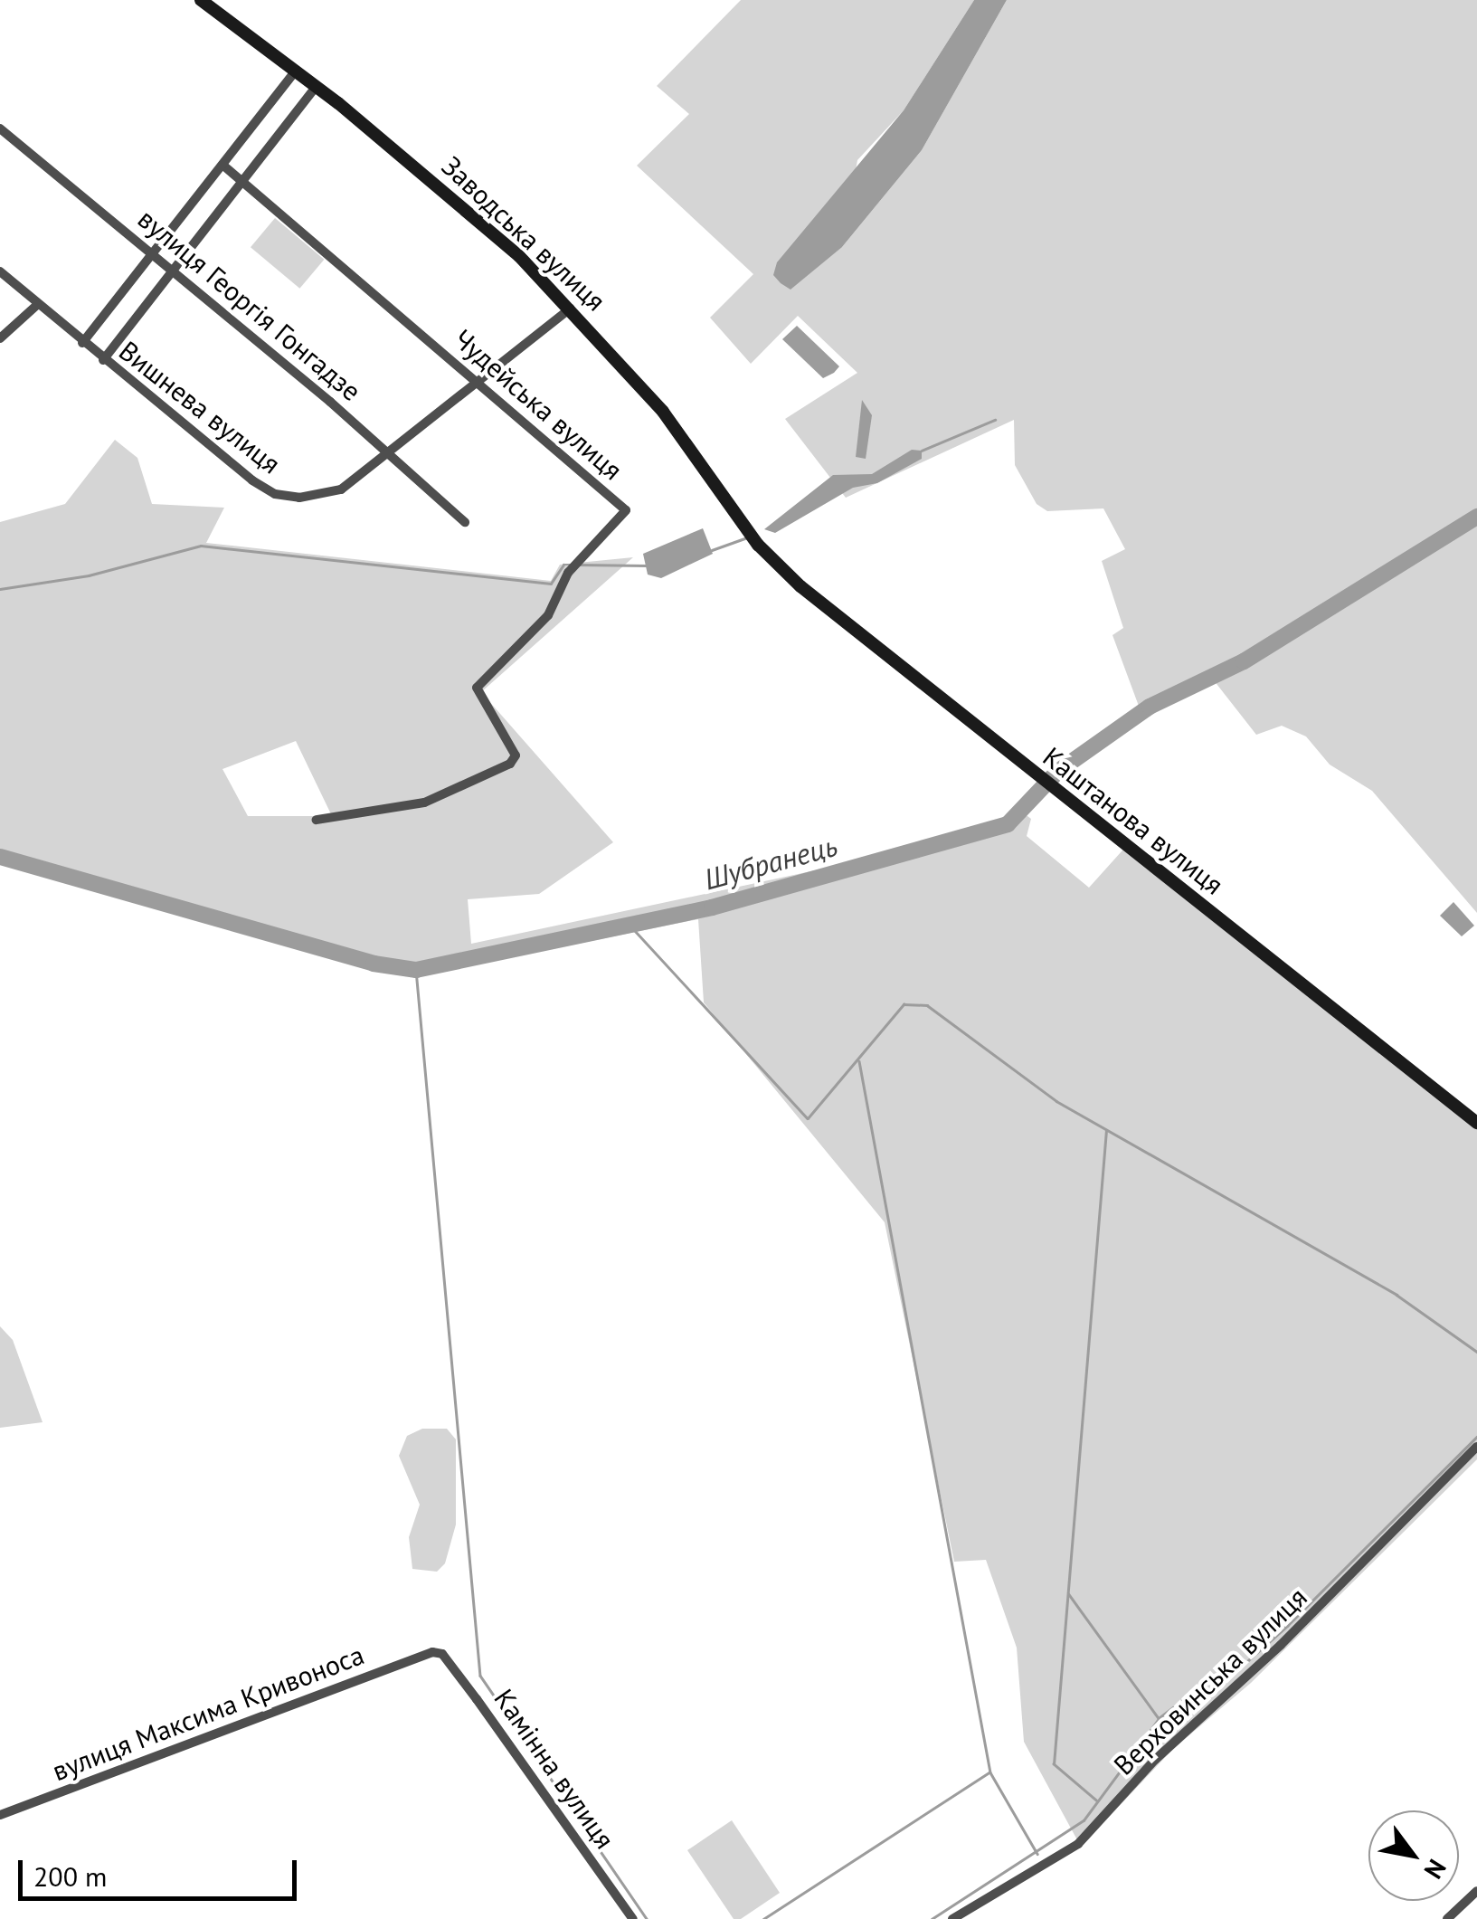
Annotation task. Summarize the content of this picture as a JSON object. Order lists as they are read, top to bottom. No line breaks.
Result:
{"streets":{"main road":["Заводська вулиця","Каштанова вулиця"],"street":["вулиця Георгія Гонгадзе","Чудейська вулиця","Вишнева вулиця","Верховинська вулиця","вулиця Максима Кривоноса","Камінна вулиця"]},"crossings":[["Заводська вулиця","Вишнева вулиця"],["Заводська вулиця","Каштанова вулиця"],["вулиця Георгія Гонгадзе","Вишнева вулиця"],["Чудейська вулиця","Вишнева вулиця"],["вулиця Максима Кривоноса","Камінна вулиця"]],"water":["Шубранець"],"scale_bar":"200 m","north":"bottom right"}
